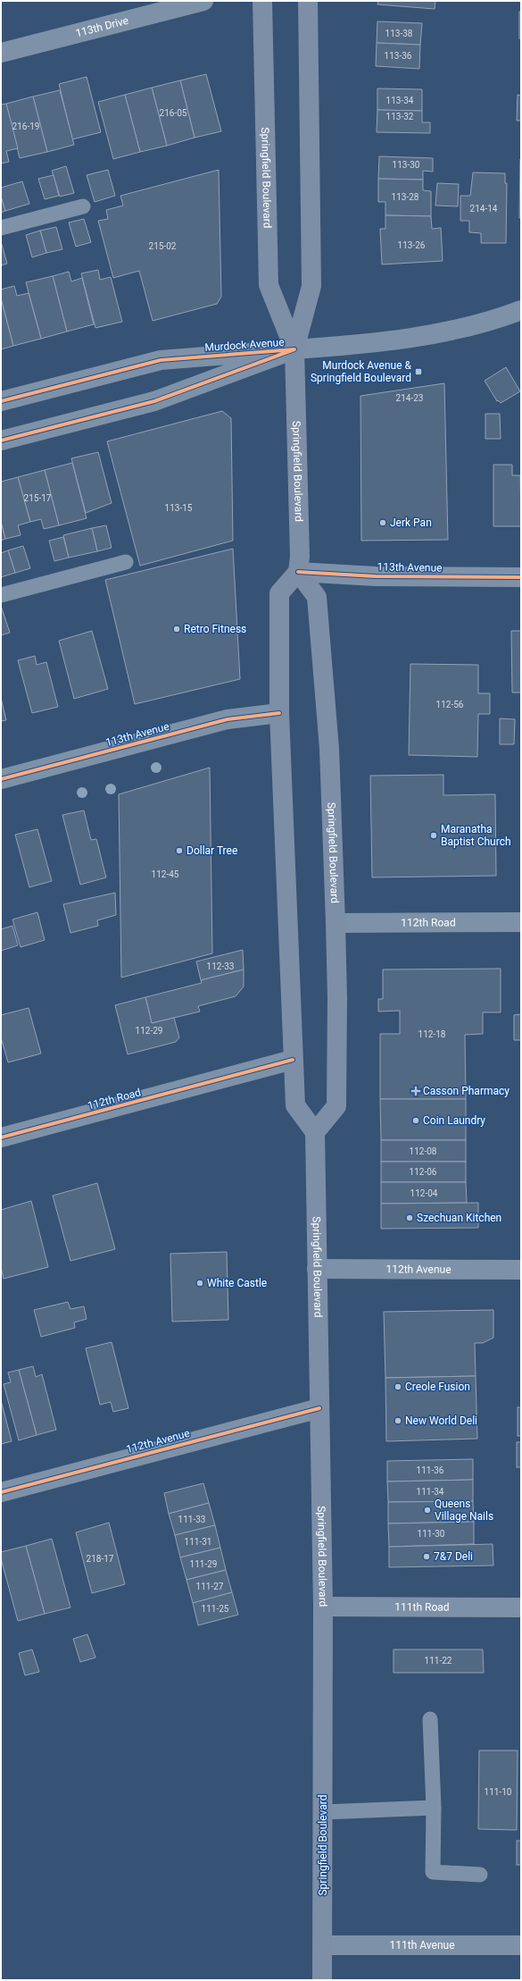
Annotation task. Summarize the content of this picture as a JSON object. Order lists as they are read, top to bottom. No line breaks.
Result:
{"streets":{"main road":["Springfield Boulevard"],"street":["113th Drive","Murdock Avenue","113th Avenue","112th Road","112th Avenue","111th Road","111th Avenue"]},"crossings":[["Springfield Boulevard","Murdock Avenue"],["Springfield Boulevard","113th Avenue"],["Springfield Boulevard","112th Road"],["Springfield Boulevard","112th Avenue"],["Springfield Boulevard","111th Road"],["Springfield Boulevard","111th Avenue"]],"places":{"transit":["Murdock Avenue & Springfield Boulevard"],"other":["Jerk Pan","Retro Fitness","Maranatha Baptist Church","Dollar Tree","Coin Laundry","Szechuan Kitchen","White Castle","Creole Fusion","New World Deli","Queens Village Nails","7&7 Deli"],"health":["Casson Pharmacy"]},"house_numbers":["113-38","113-36","113-34","216-05","113-32","216-19","113-30","113-28","214-14","113-26","215-02","214-23","215-17","113-15","112-56","112-45","112-33","112-29","112-18","112-08","112-06","112-04","111-36","111-34","111-33","111-30","111-31","218-17","111-29","111-27","111-25","111-22","111-10"]}
